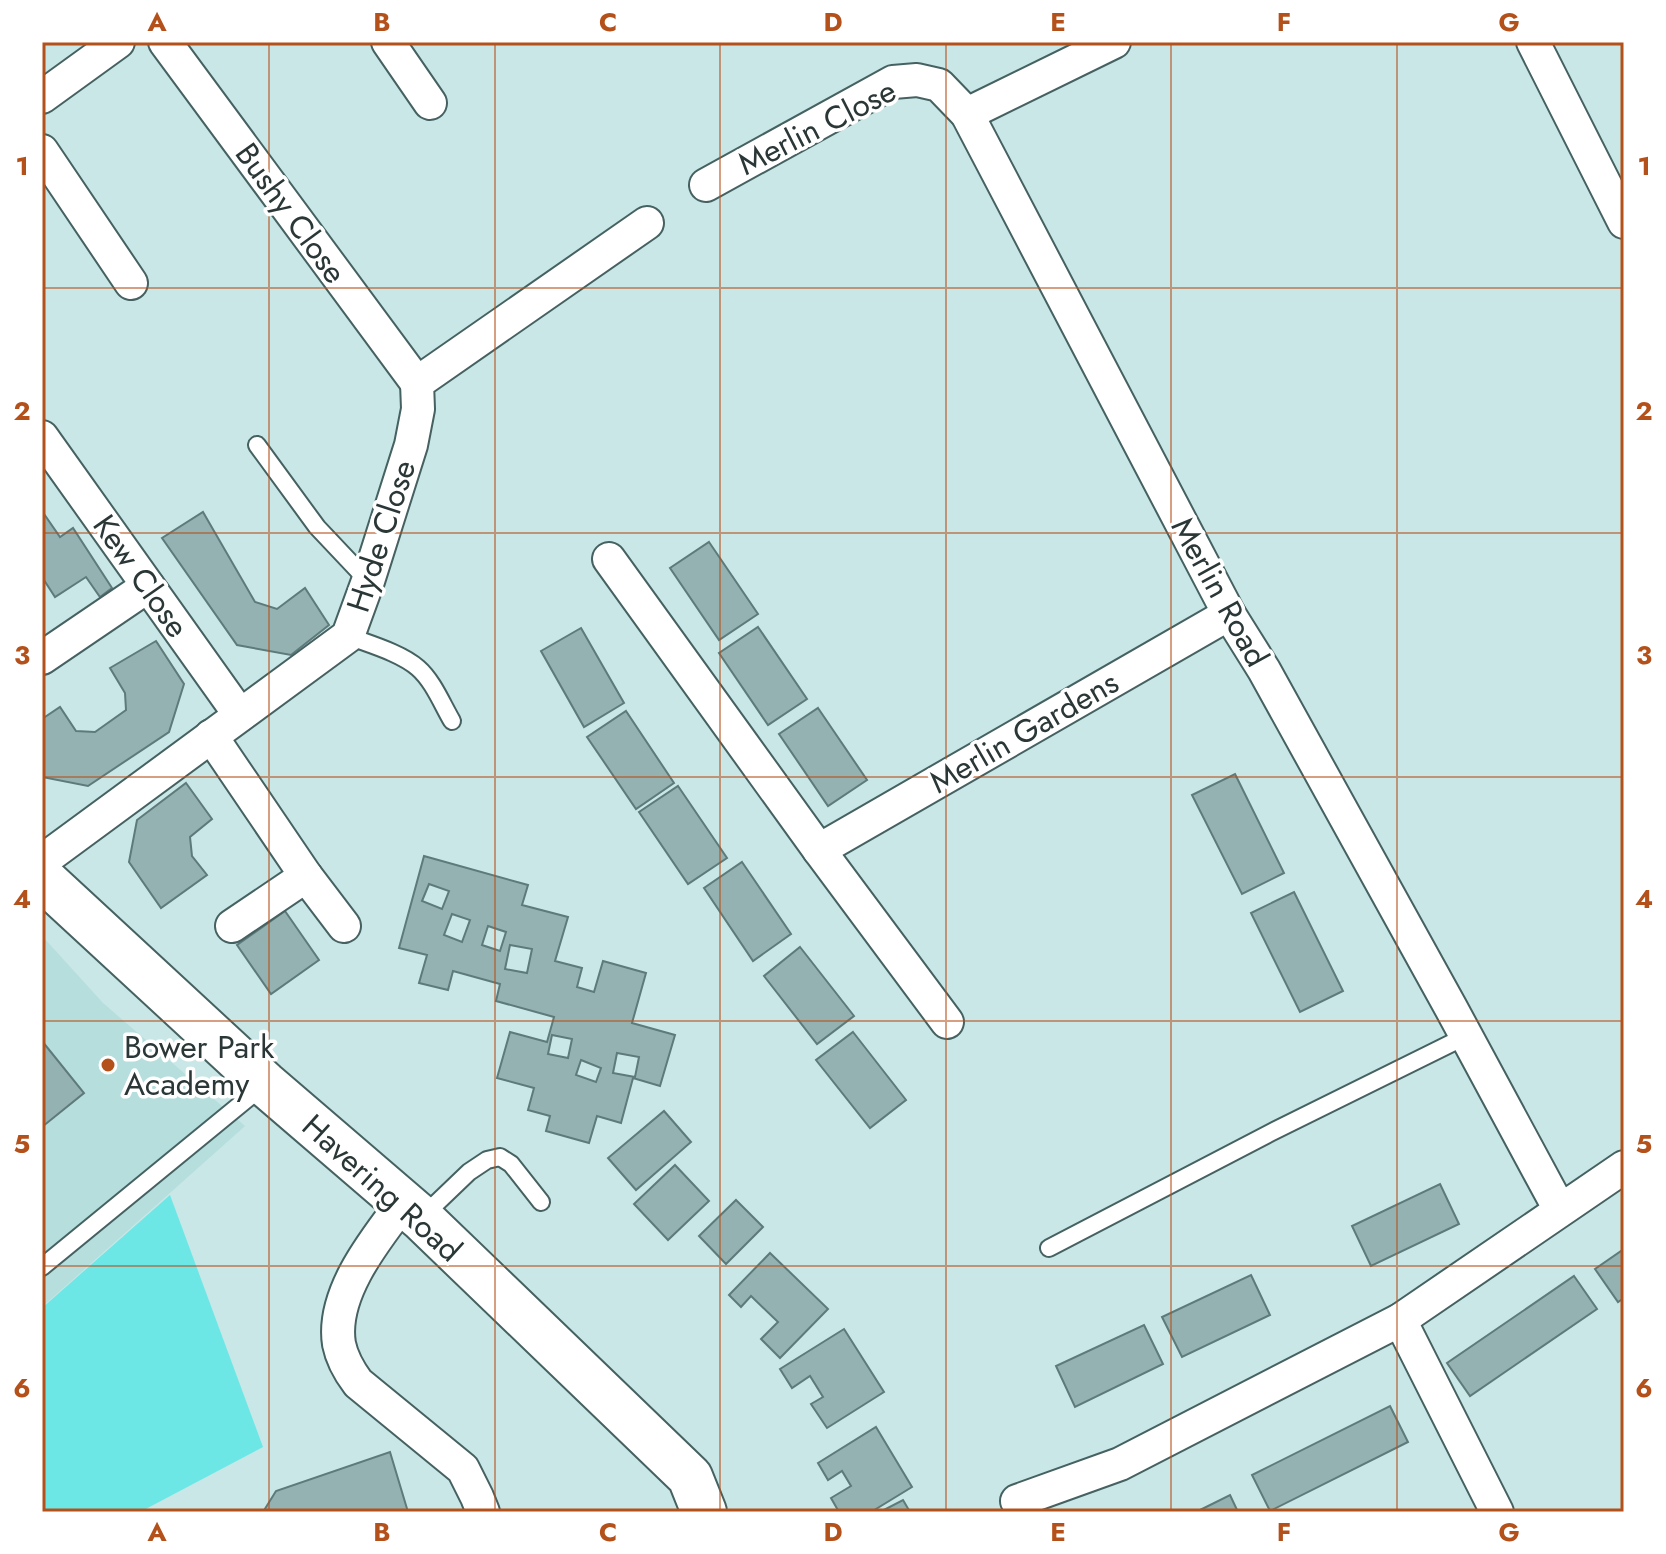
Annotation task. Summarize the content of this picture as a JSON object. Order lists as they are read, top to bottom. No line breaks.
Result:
{"streets":{"main road":["Havering Road"],"street":["Merlin Close","Bushy Close","Hyde Close","Kew Close","Merlin Road","Merlin Gardens"]},"crossings":[["Merlin Close","Merlin Road"],["Bushy Close","Hyde Close"],["Hyde Close","Kew Close"],["Merlin Road","Merlin Gardens"]],"places":["Bower Park Academy"],"grid":{"columns":["A","B","C","D","E","F","G"],"rows":["1","2","3","4","5","6"]}}
